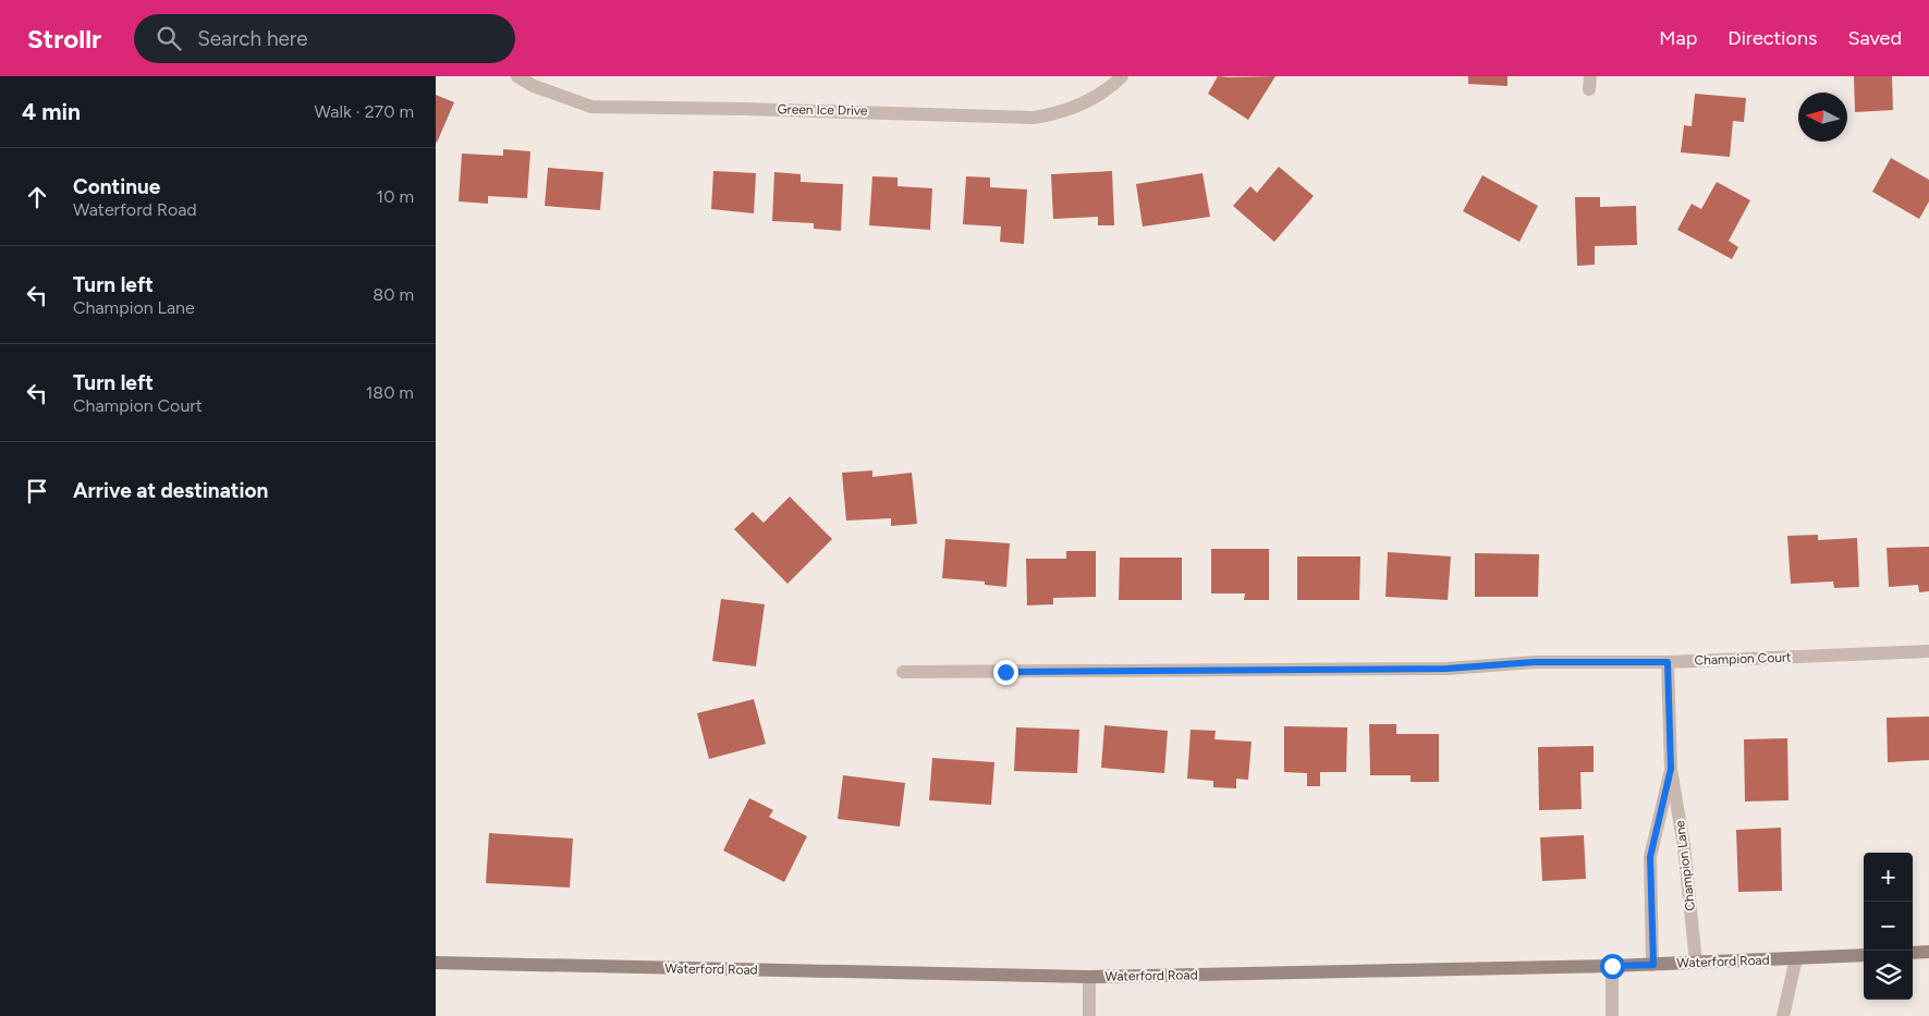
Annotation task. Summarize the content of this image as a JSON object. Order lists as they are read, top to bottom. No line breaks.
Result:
{"streets":{"main road":["Waterford Road"],"street":["Green Ice Drive","Champion Court","Champion Lane"]},"crossings":[["Champion Court","Champion Lane"],["Champion Lane","Waterford Road"]],"north":"left","page":{"header":"Strollr","search":"Search here","nav":["Map","Directions","Saved"],"heading":["4 min","Walk · 270 m"],"list":[["Continue","Waterford Road","10 m"],["Turn left","Champion Lane","80 m"],["Turn left","Champion Court","180 m"],"Arrive at destination"],"map_buttons":["+","−"]}}
